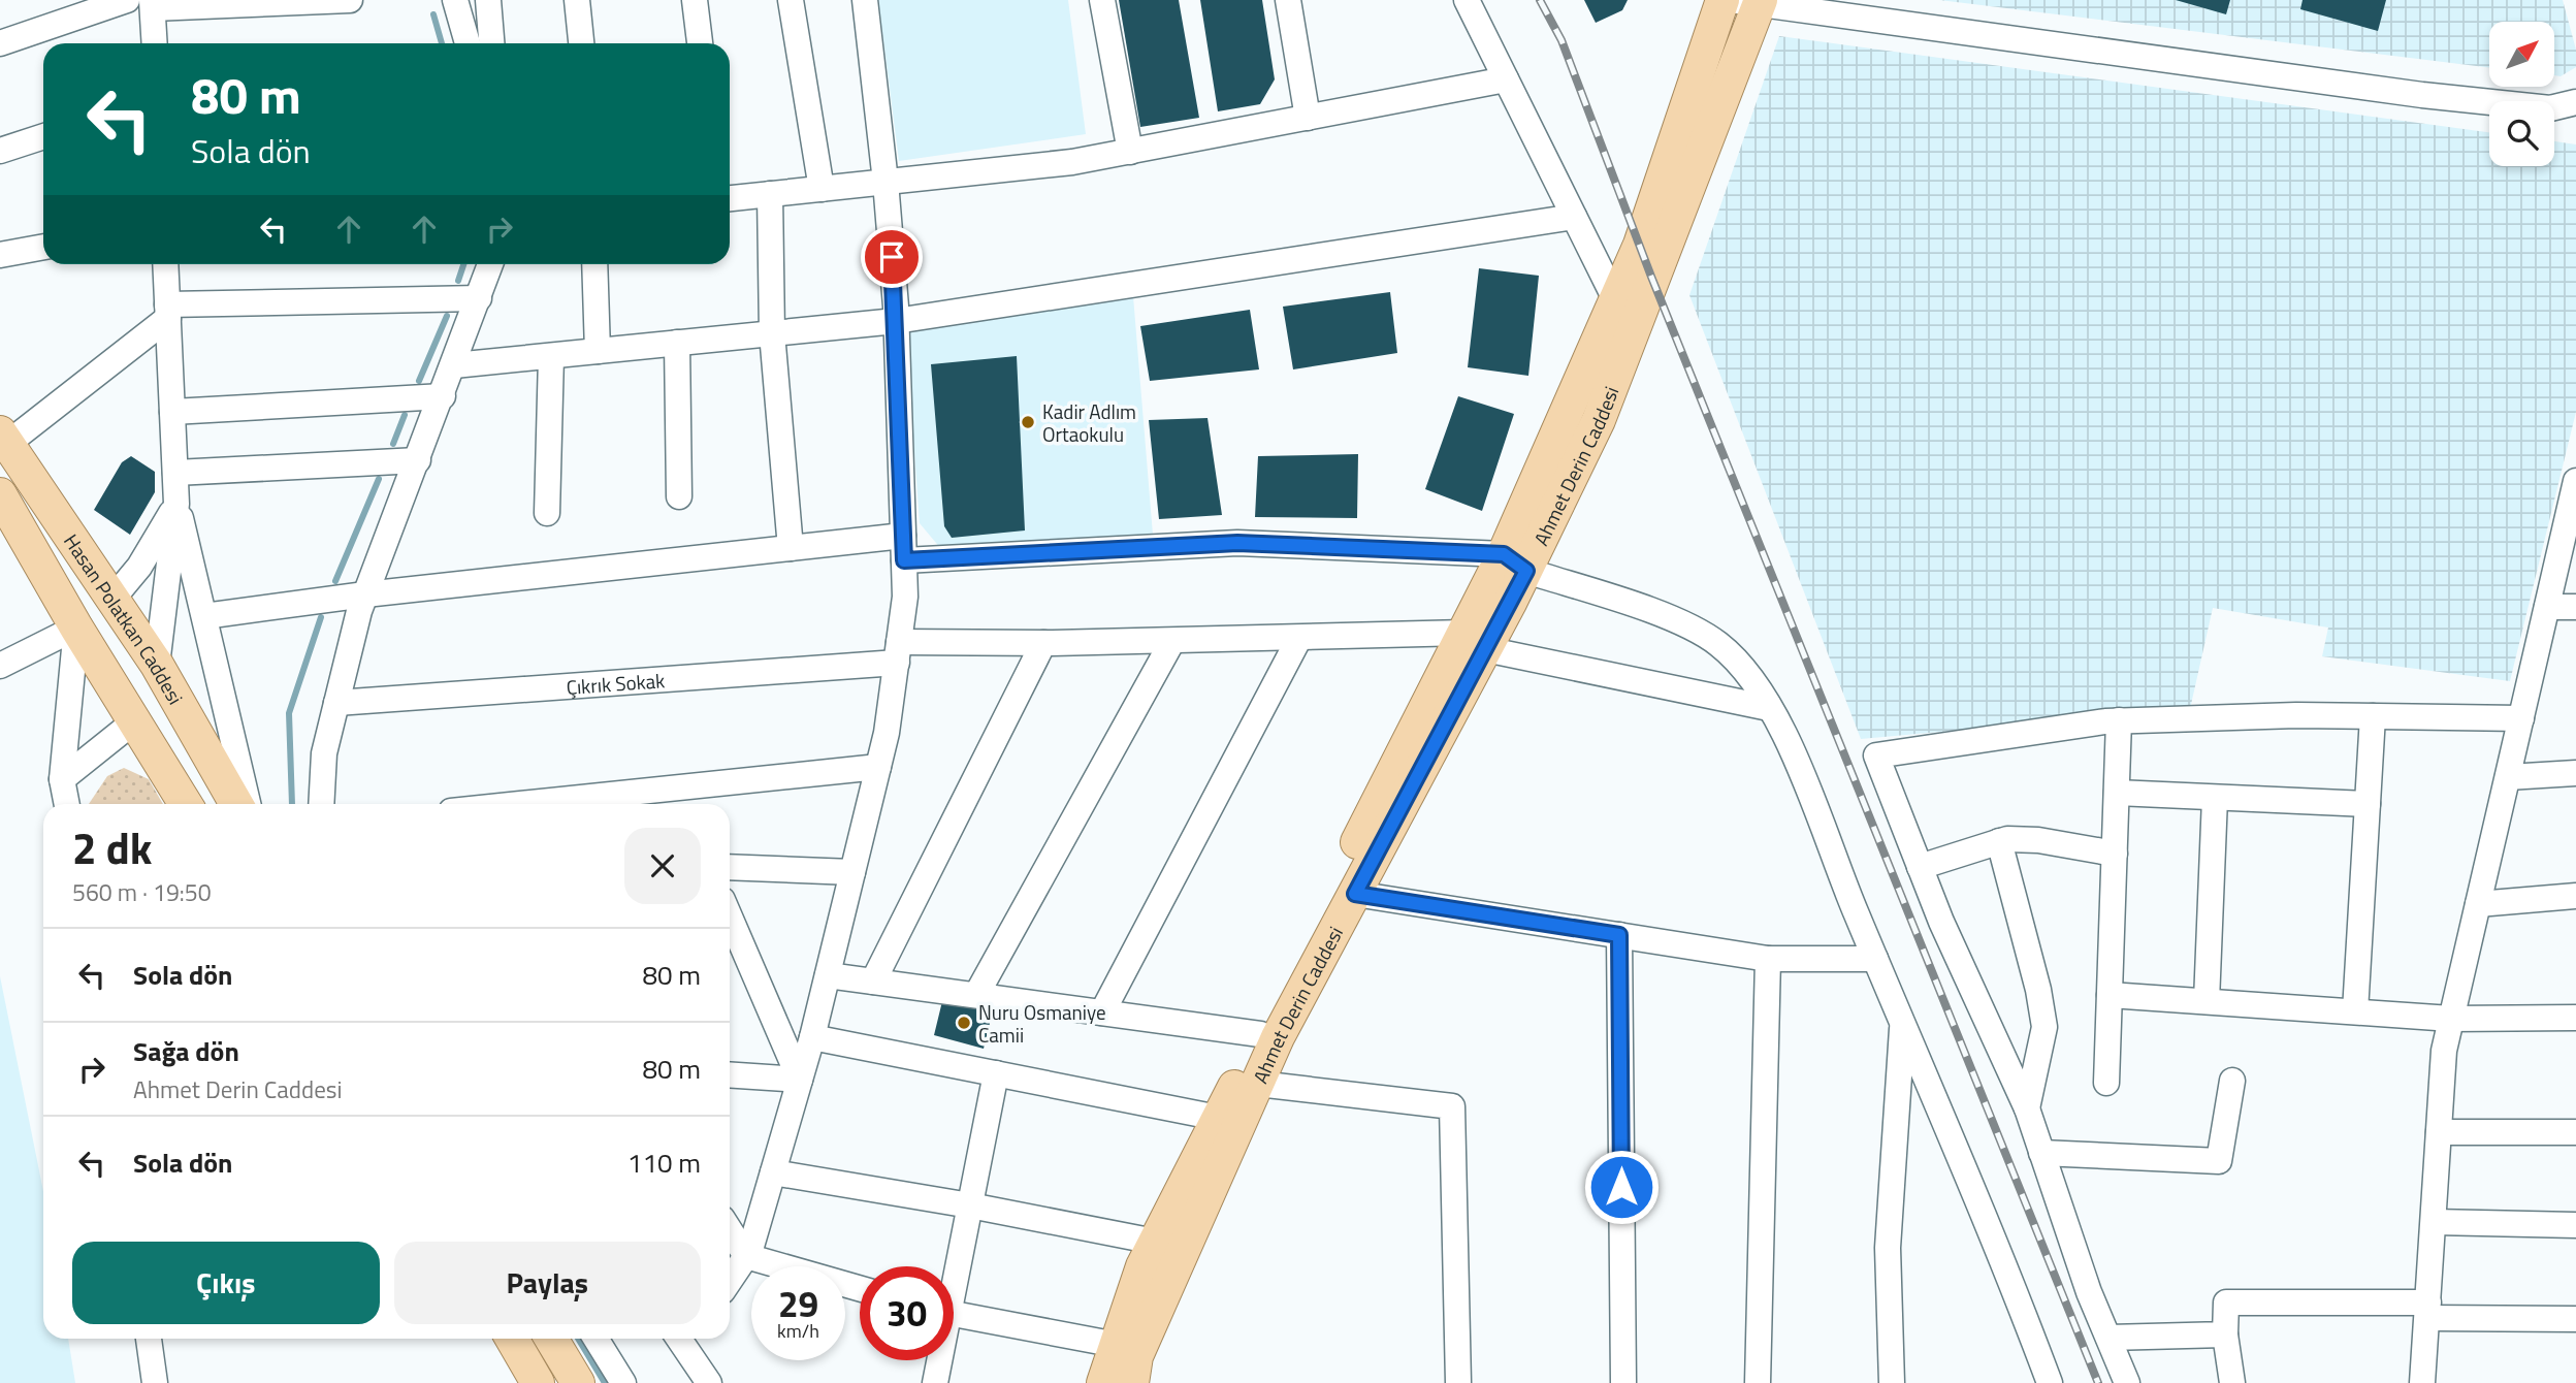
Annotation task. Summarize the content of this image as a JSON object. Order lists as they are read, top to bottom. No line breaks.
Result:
{"streets":{"main road":["Ahmet Derin Caddesi","Hasan Polatkan Caddesi"],"street":["Çıkrık Sokak"]},"crossings":[["Ahmet Derin Caddesi","Çıkrık Sokak"]],"places":["Kadir Adlım Ortaokulu","Nuru Osmaniye Camii"],"north":"top right","page":{"turn":["80 m","Sola dön"],"heading":["2 dk","560 m · 19:50"],"list":[{"name":"Sola dön","value":"80 m"},{"name":"Sağa dön","note":"Ahmet Derin Caddesi","value":"80 m"},{"name":"Sola dön","value":"110 m"}],"buttons":["Çıkış","Paylaş"],"speed":"29 km/h","limit":"30"}}
